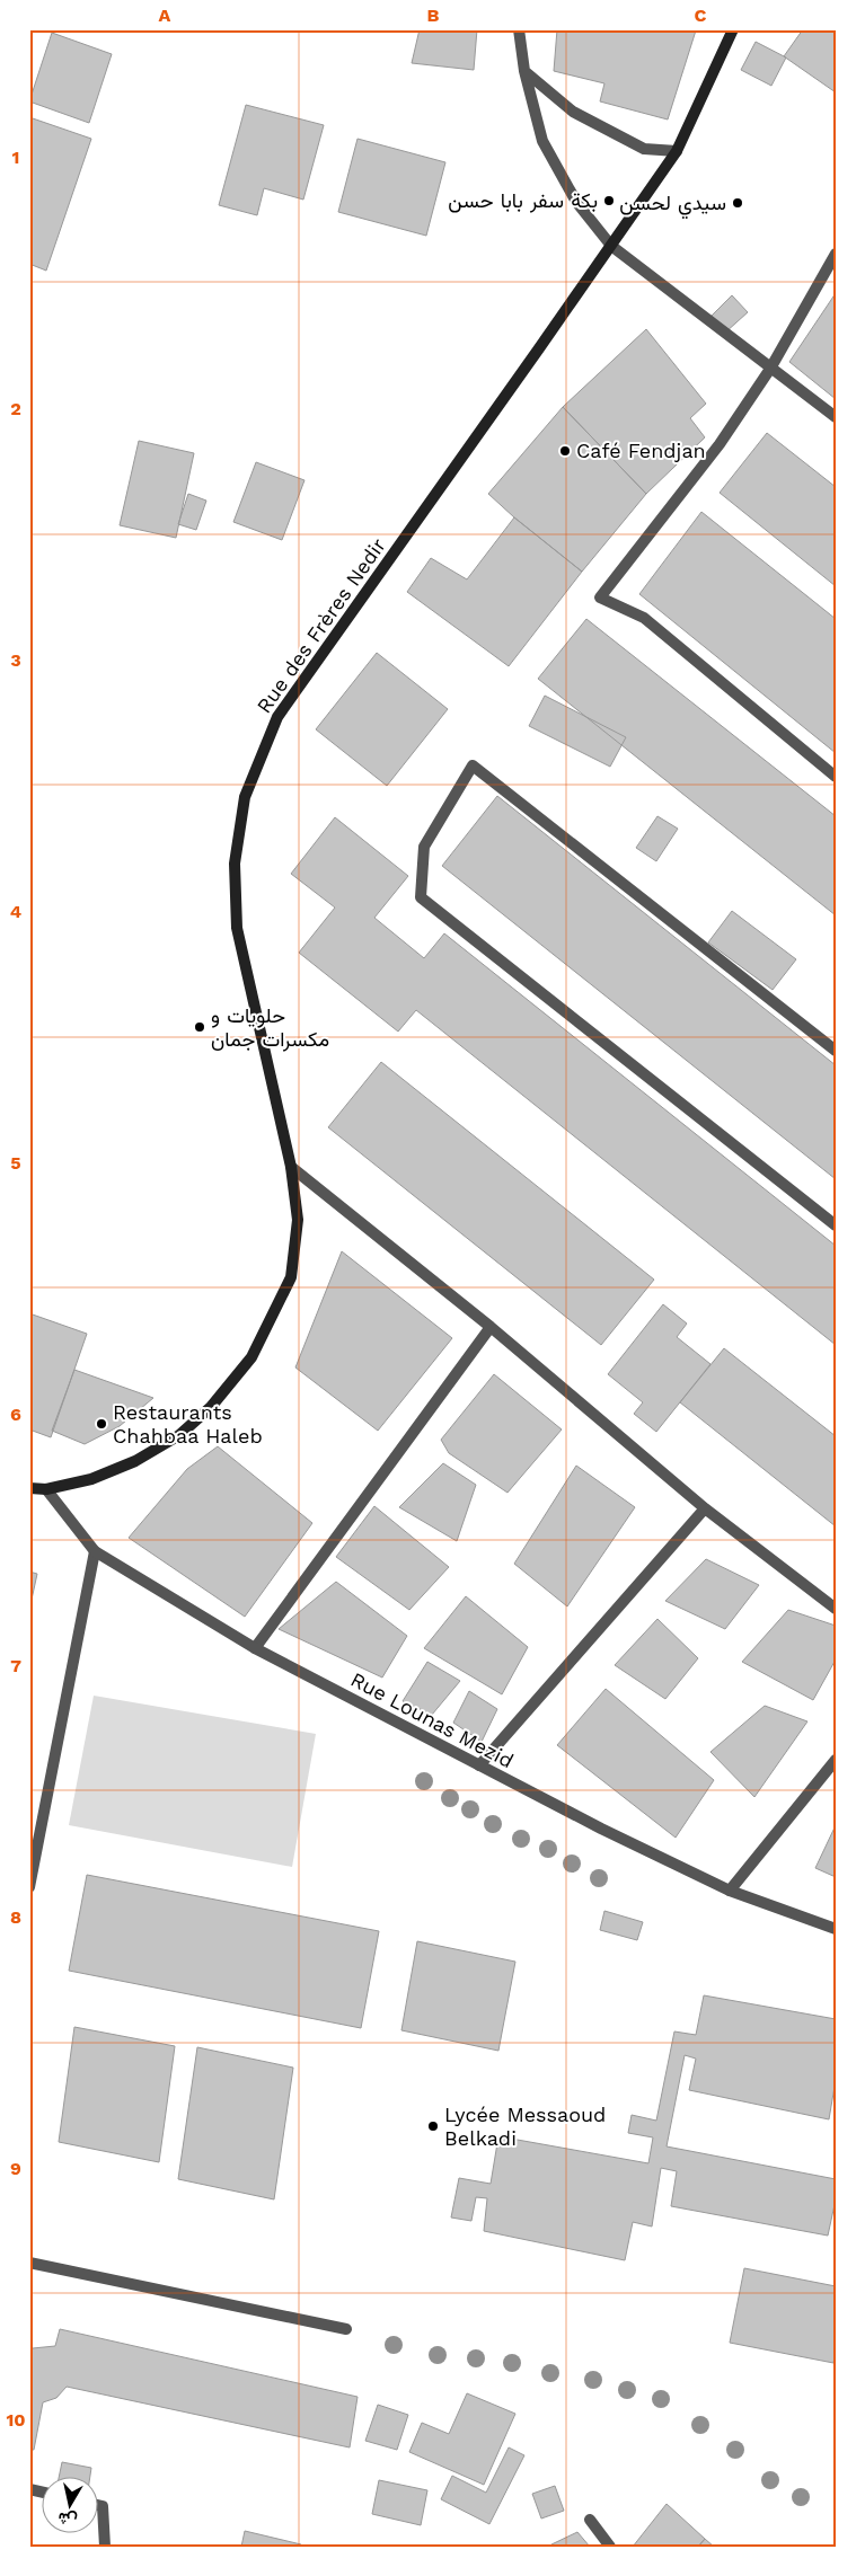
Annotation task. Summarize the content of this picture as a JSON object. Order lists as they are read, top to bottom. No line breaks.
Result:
{"streets":{"main road":["Rue des Frères Nedir"],"street":["Rue Lounas Mezid"]},"crossings":[["Rue des Frères Nedir","Rue Lounas Mezid"]],"places":["بكة سفر بابا حسن","سيدي لحسن","Café Fendjan","حلويات و مكسرات جمان","Restaurants Chahbaa Haleb","Lycée Messaoud Belkadi"],"north":"bottom","grid":{"columns":["A","B","C"],"rows":["1","2","3","4","5","6","7","8","9","10"]}}
